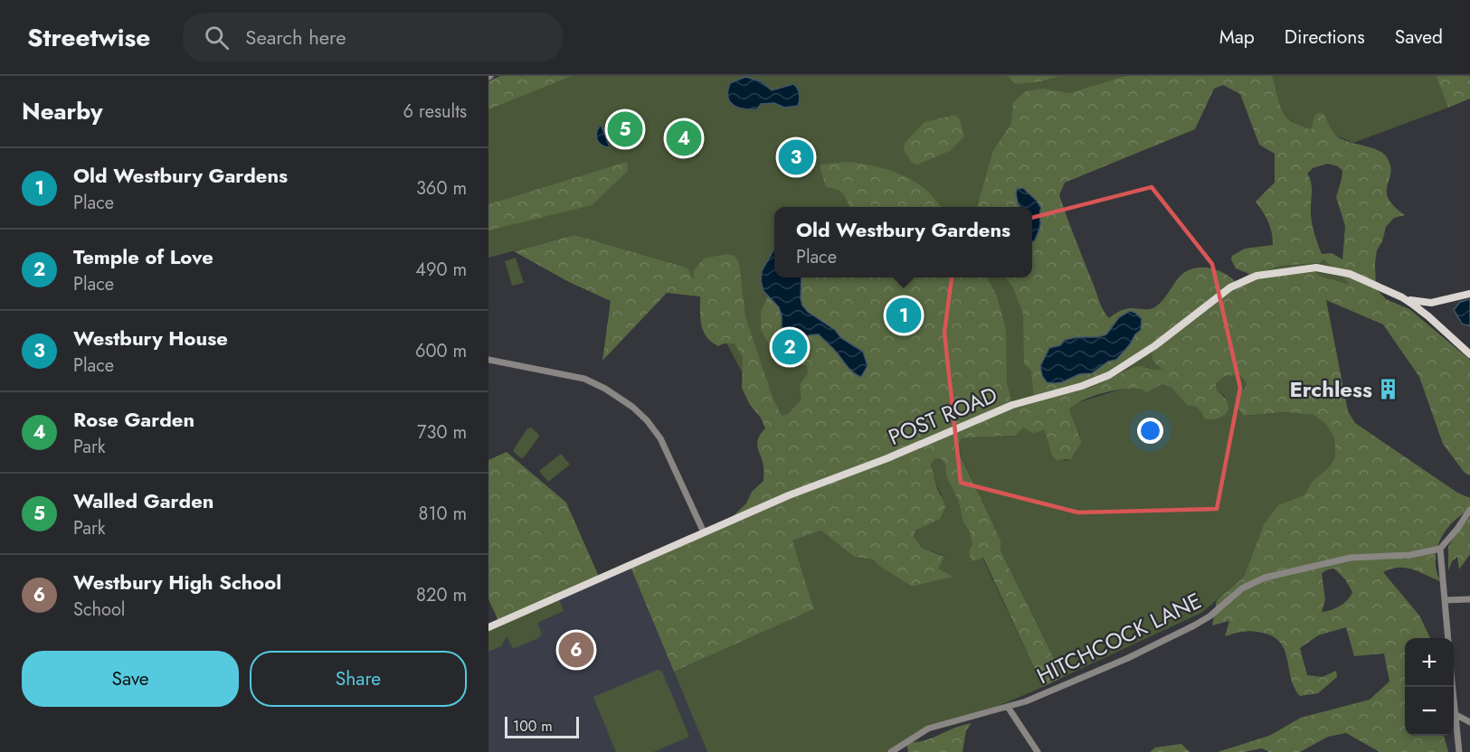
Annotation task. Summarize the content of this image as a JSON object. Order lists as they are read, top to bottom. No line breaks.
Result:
{"streets":{"main road":["POST ROAD"],"street":["HITCHCOCK LANE"]},"places":{"building":["Erchless"]},"scale_bar":"100 m","page":{"header":"Streetwise","search":"Search here","nav":["Map","Directions","Saved"],"heading":["Nearby","6 results"],"pins":["5","4","3","1","2","6"],"list":[{"mark":"1","name":"Old Westbury Gardens","note":"Place","value":"360 m"},{"mark":"2","name":"Temple of Love","note":"Place","value":"490 m"},{"mark":"3","name":"Westbury House","note":"Place","value":"600 m"},{"mark":"4","name":"Rose Garden","note":"Park","value":"730 m"},{"mark":"5","name":"Walled Garden","note":"Park","value":"810 m"},{"mark":"6","name":"Westbury High School","note":"School","value":"820 m"}],"popup":["Old Westbury Gardens","Place"],"buttons":["Save","Share"],"map_buttons":["+","−"],"scale":"100 m"}}
